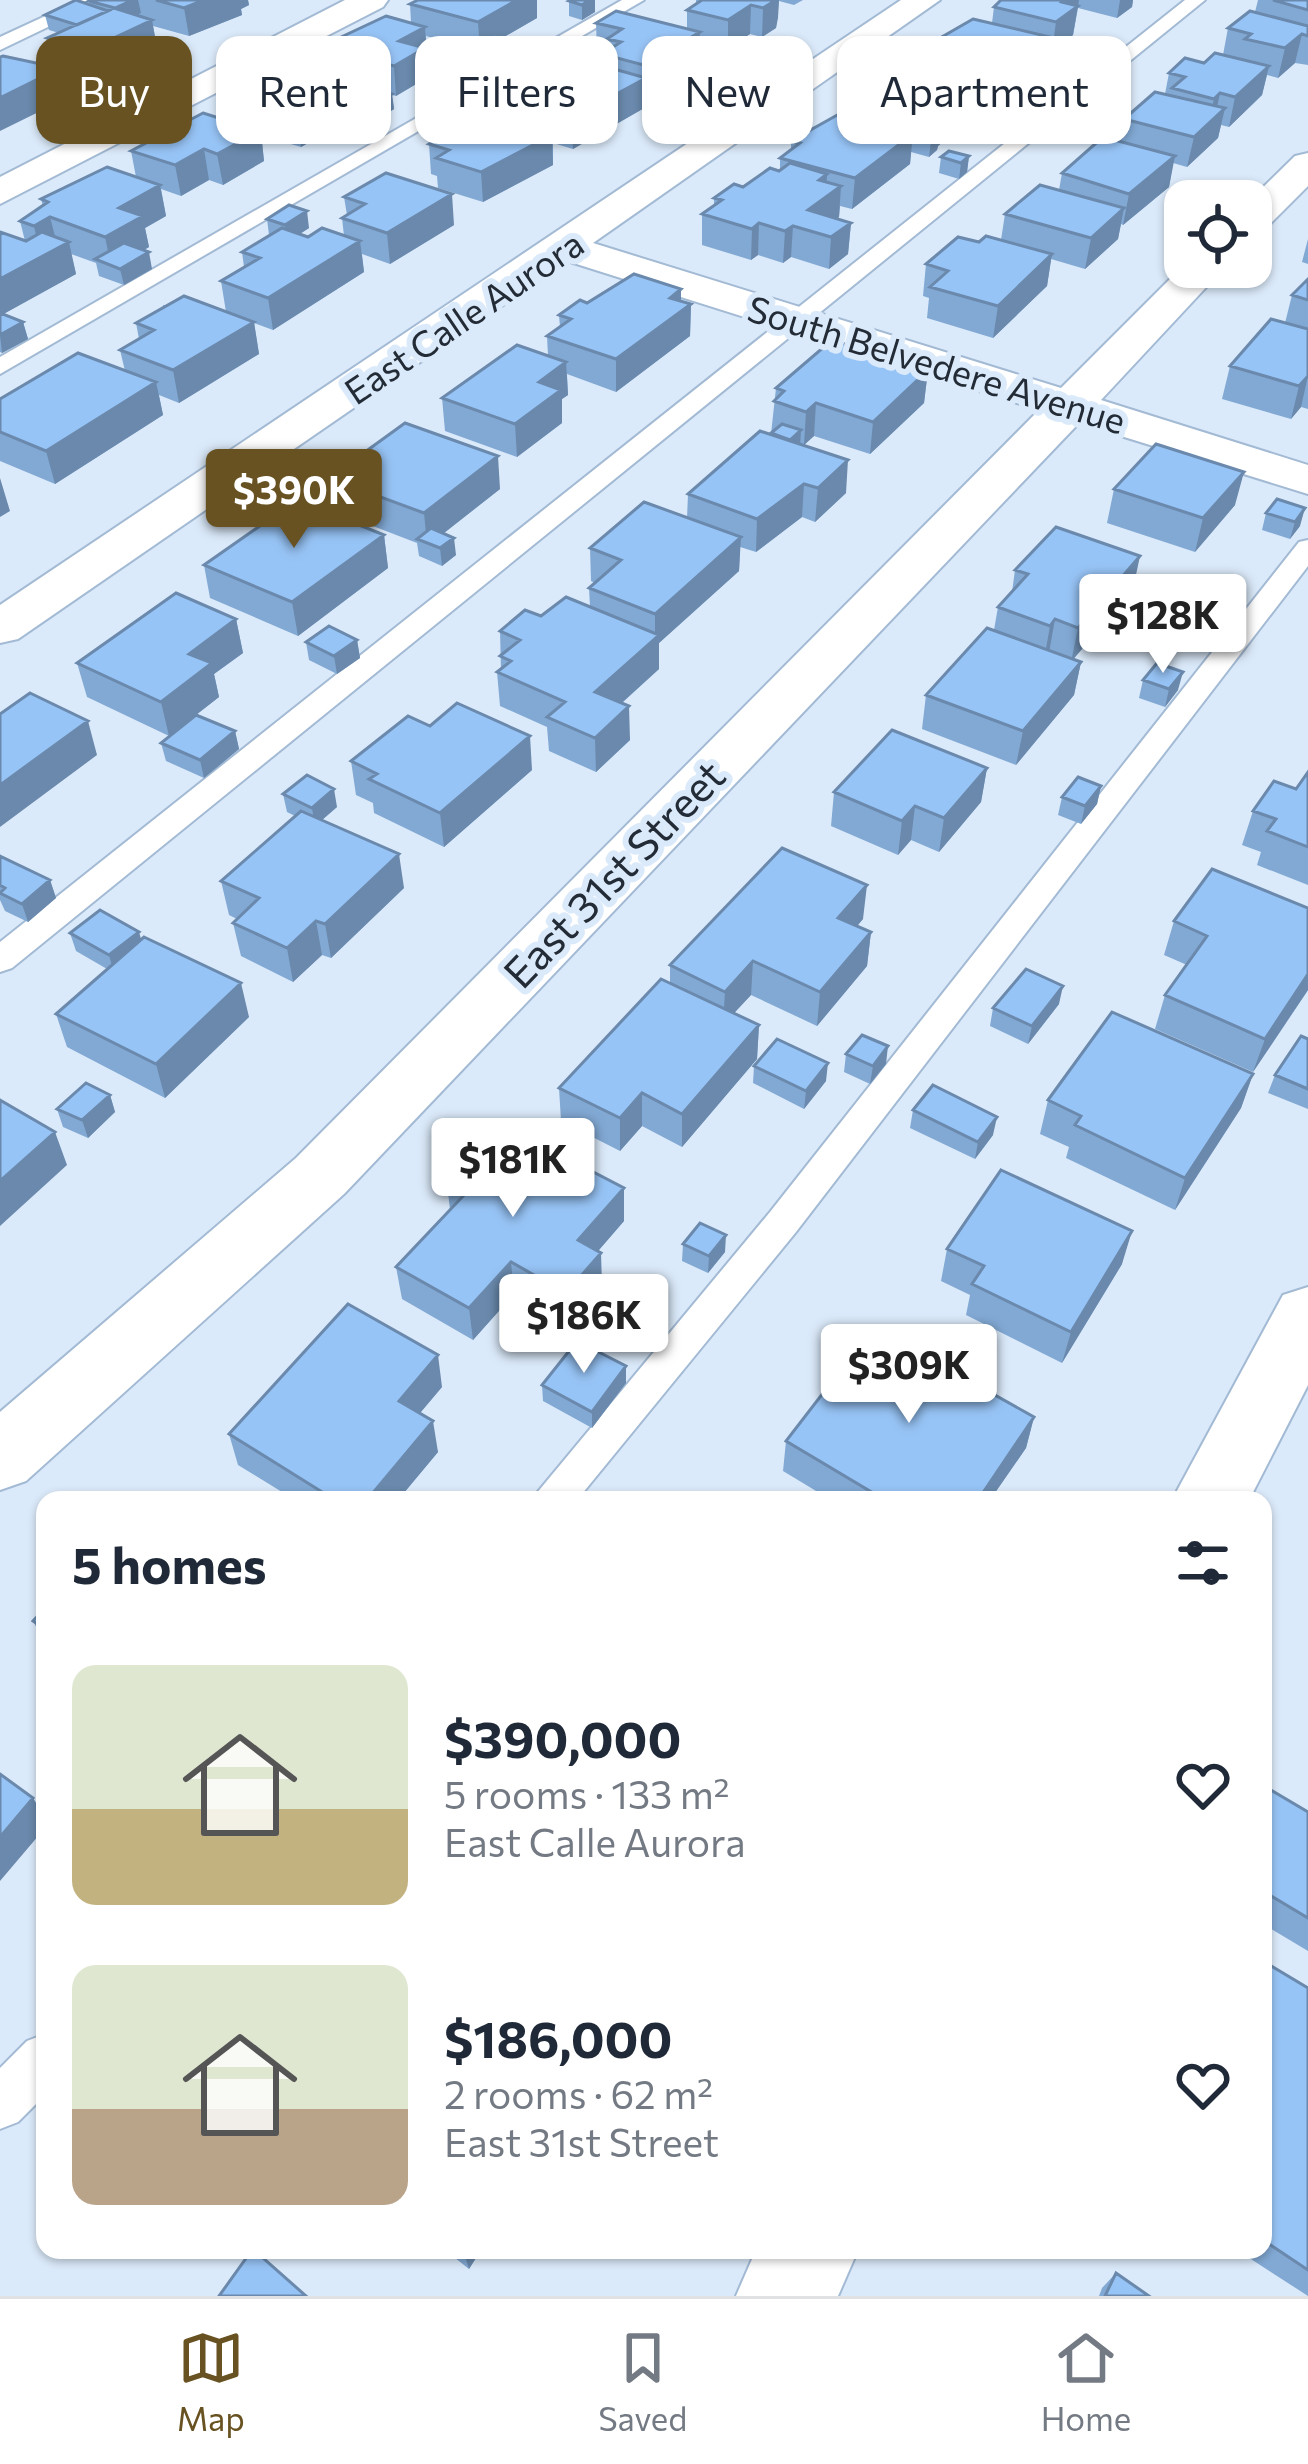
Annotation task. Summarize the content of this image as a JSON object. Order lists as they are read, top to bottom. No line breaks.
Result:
{"streets":{"street":["East Calle Aurora","South Belvedere Avenue","East 31st Street"]},"crossings":[["East Calle Aurora","South Belvedere Avenue"],["South Belvedere Avenue","East 31st Street"]],"page":{"chip":["Buy","Rent","Filters","New","Apartment"],"price":["$390K","$128K","$181K","$186K","$309K"],"heading":"5 homes","list":[{"name":"$390,000","note":"5 rooms · 133 m² · East Calle Aurora"},{"name":"$186,000","note":"2 rooms · 62 m² · East 31st Street"}],"tabs":["Map","Saved","Home"]}}
